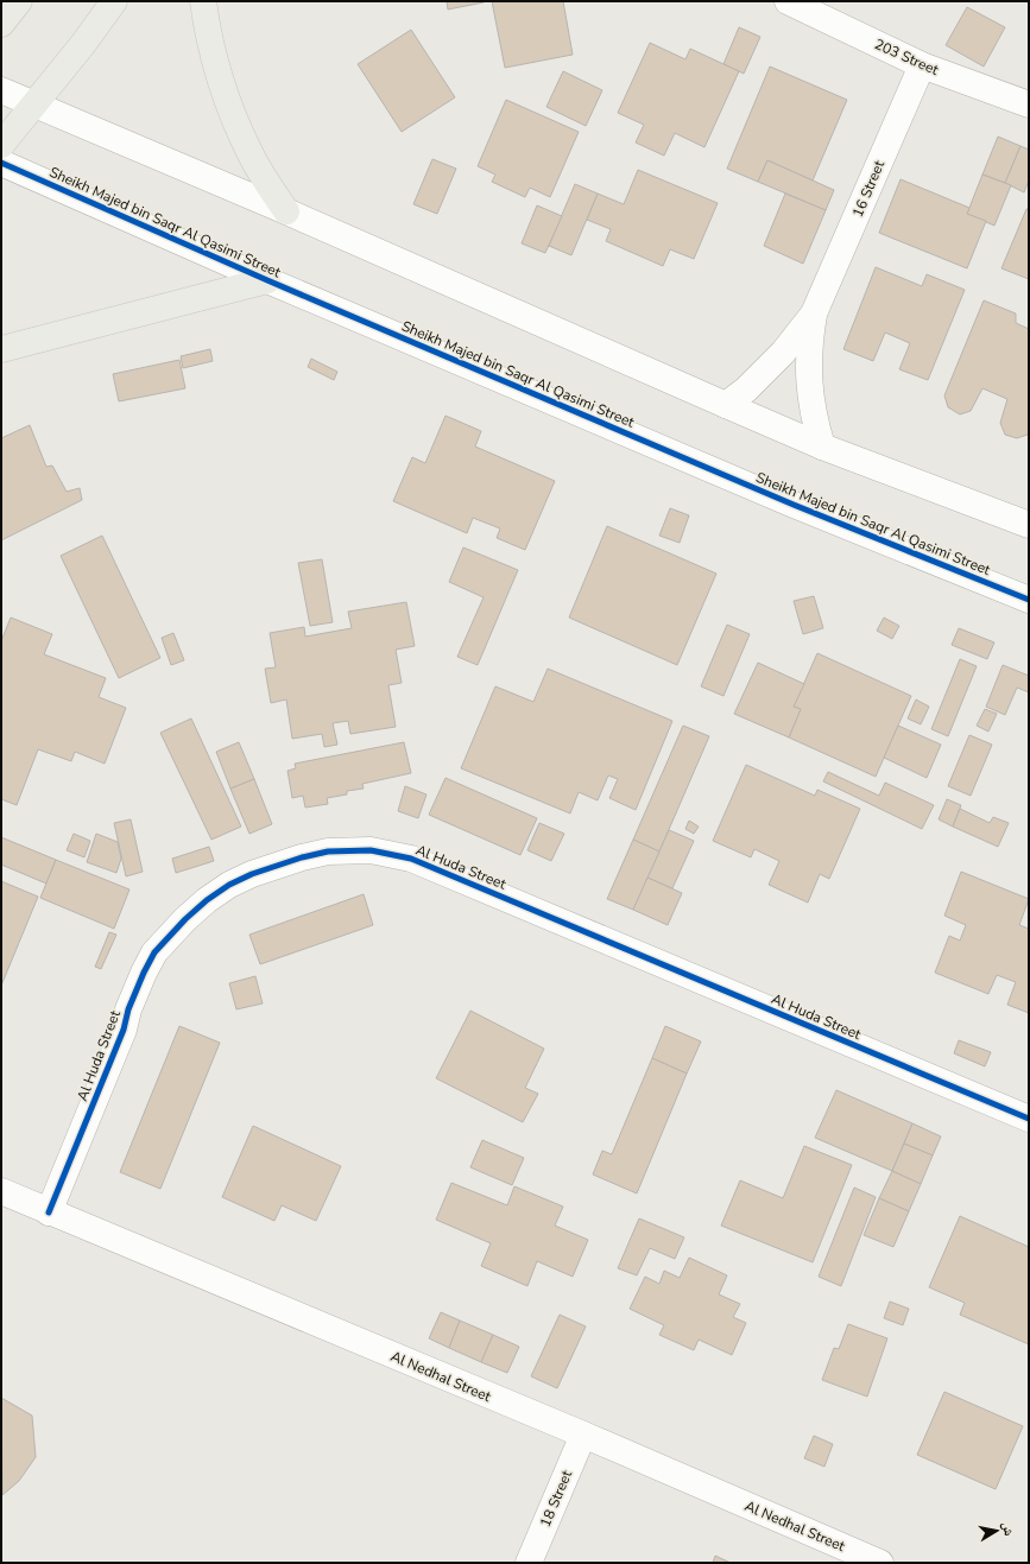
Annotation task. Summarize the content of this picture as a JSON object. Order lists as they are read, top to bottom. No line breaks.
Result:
{"streets":{"street":["203 Street","16 Street","Sheikh Majed bin Saqr Al Qasimi Street","Al Huda Street","Al Nedhal Street","18 Street"]},"crossings":[["203 Street","16 Street"],["Al Huda Street","Al Nedhal Street"],["Al Nedhal Street","18 Street"]],"north":"right"}
